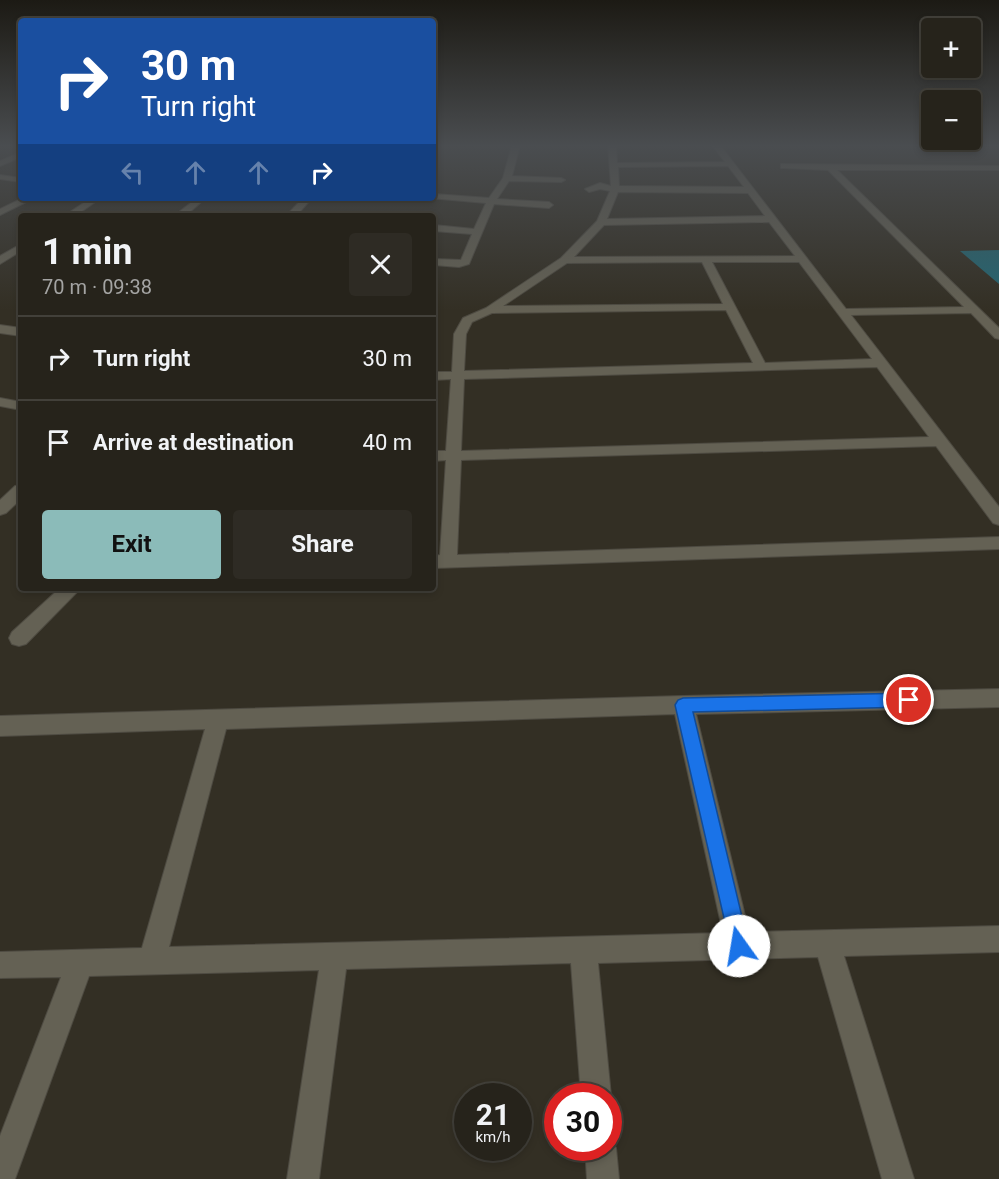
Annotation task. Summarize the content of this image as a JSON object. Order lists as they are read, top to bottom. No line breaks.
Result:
{"page":{"map_buttons":["+","−"],"turn":["30 m","Turn right"],"heading":["1 min","70 m · 09:38"],"list":[{"name":"Turn right","value":"30 m"},{"name":"Arrive at destination","value":"40 m"}],"buttons":["Exit","Share"],"speed":"21 km/h","limit":"30"}}
